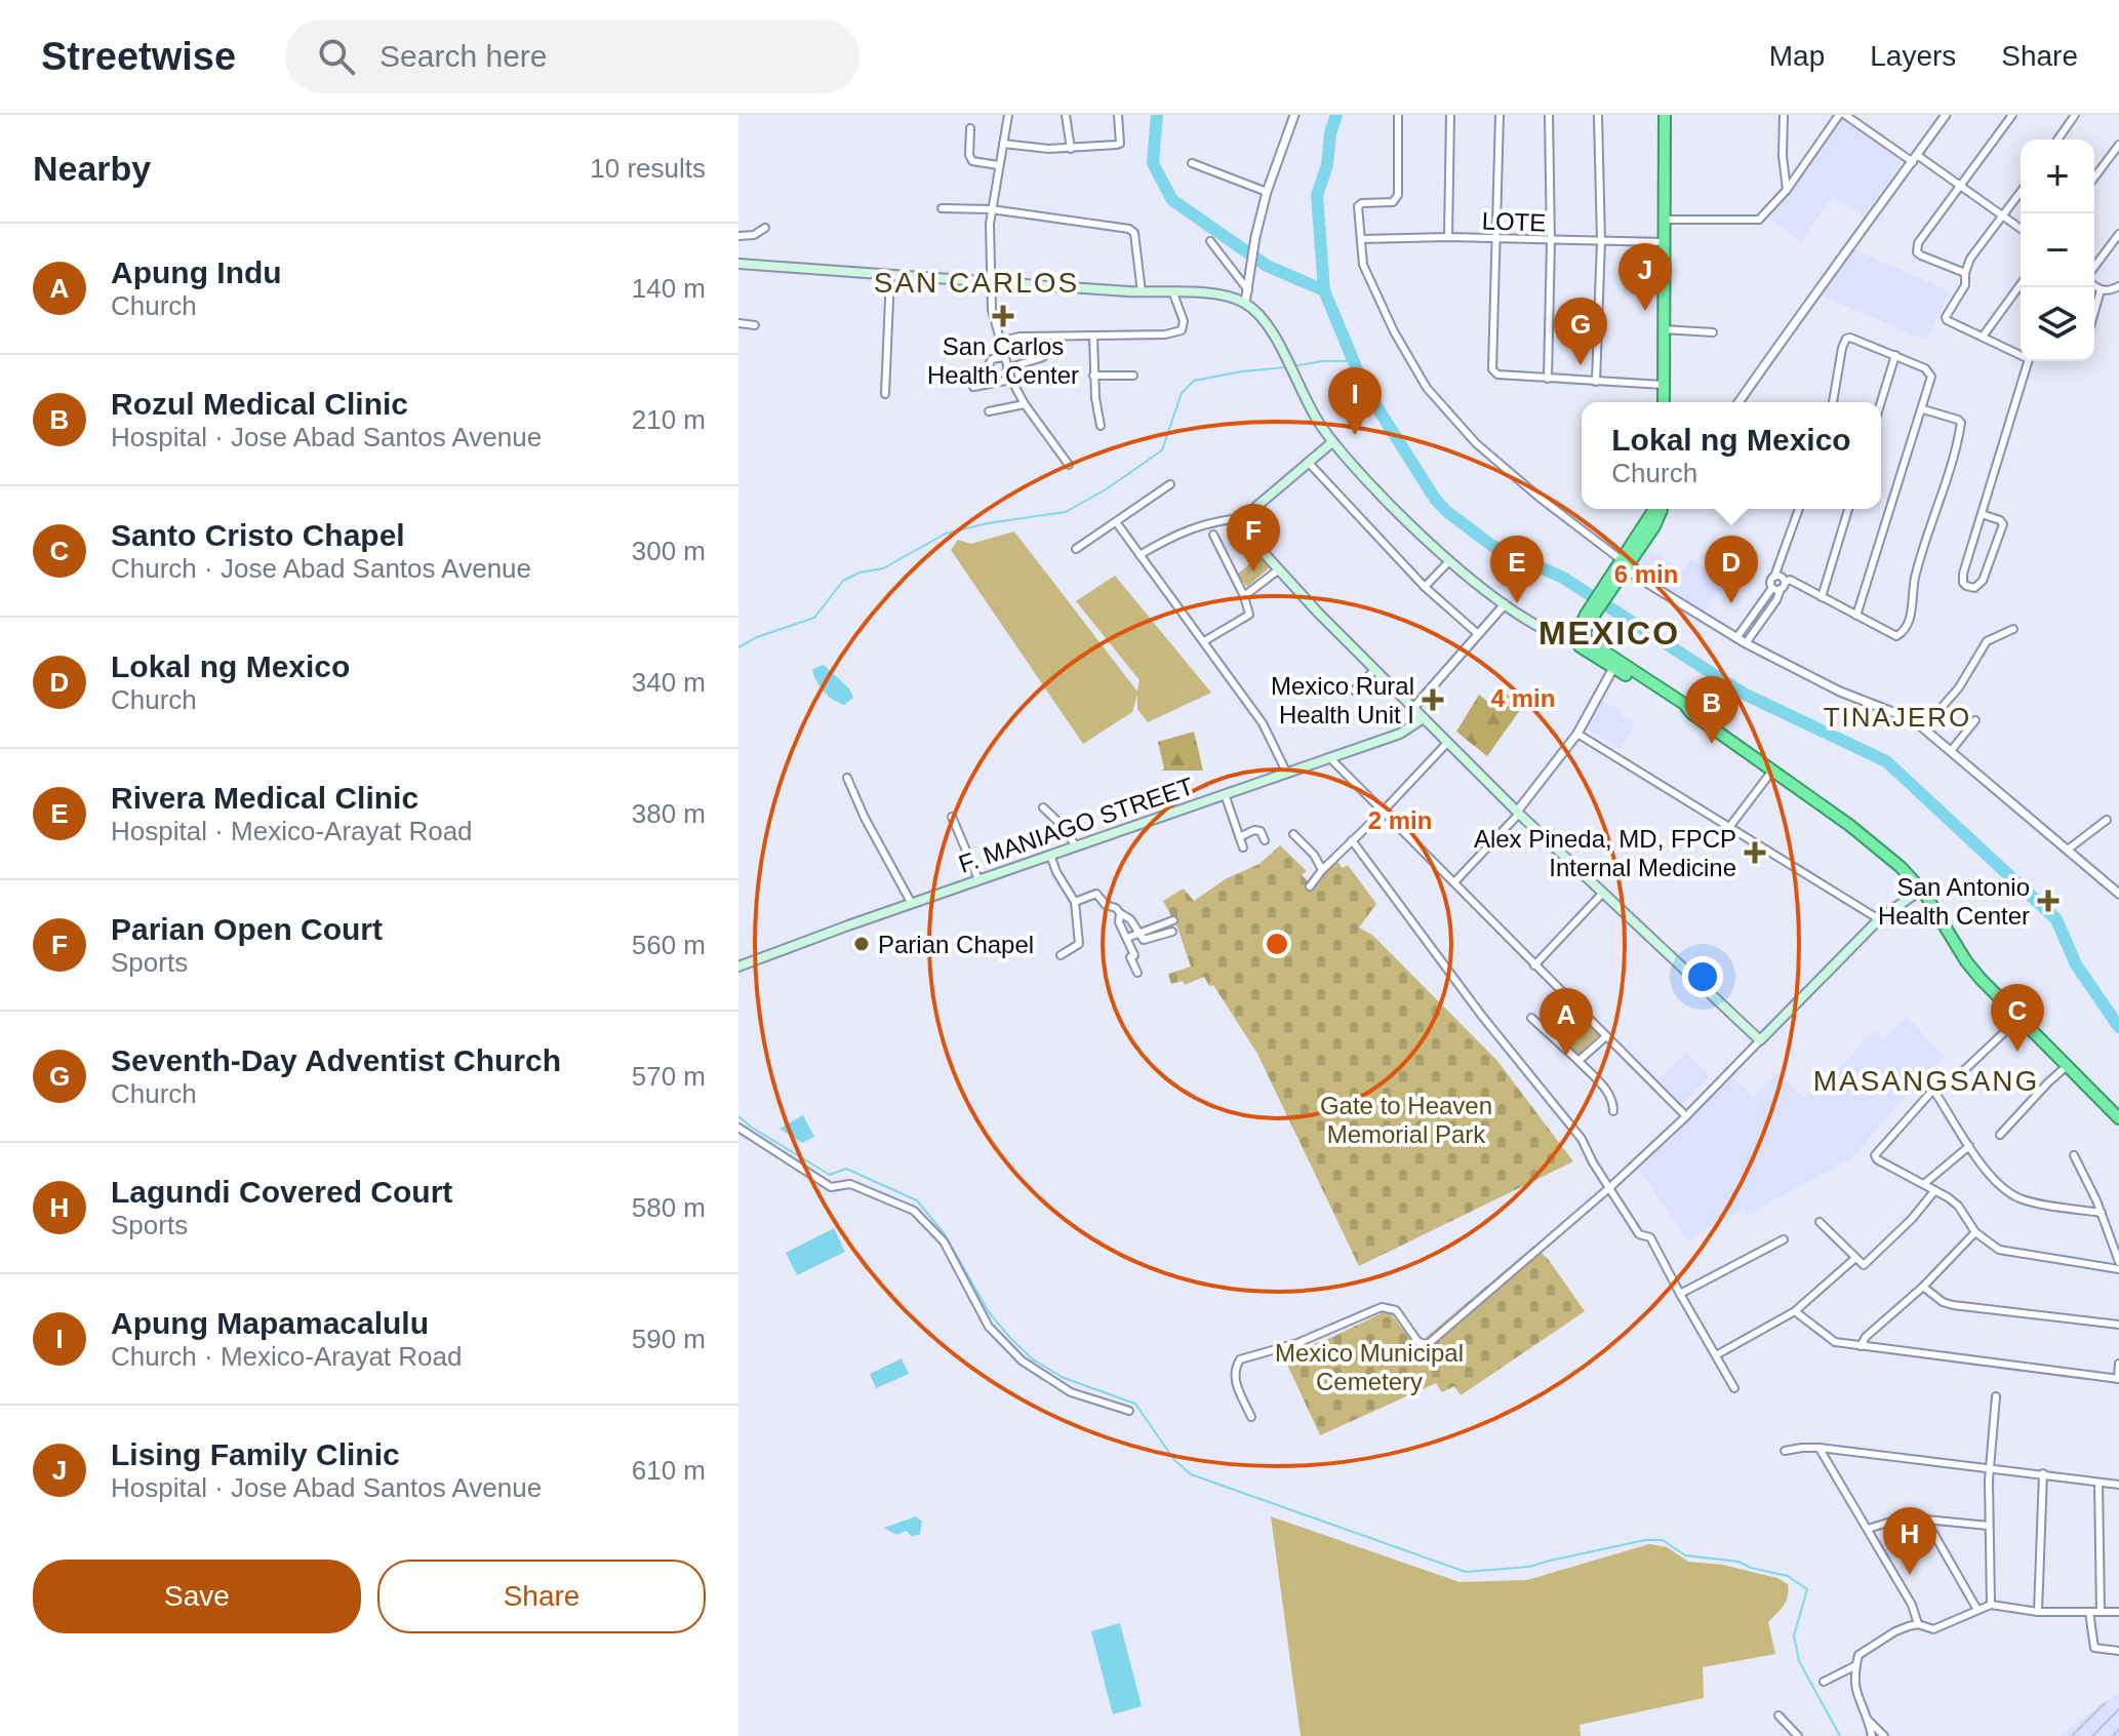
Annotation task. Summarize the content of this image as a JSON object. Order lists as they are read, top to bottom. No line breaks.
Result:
{"streets":{"main road":["F. MANIAGO STREET"],"street":["LOTE"]},"districts":["SAN CARLOS","MEXICO","TINAJERO","MASANGSANG"],"parks":["Gate to Heaven Memorial Park","Mexico Municipal Cemetery"],"places":{"health":["San Carlos Health Center","Mexico Rural Health Unit I","Alex Pineda, MD, FPCP Internal Medicine","San Antonio Health Center"],"other":["Parian Chapel"]},"page":{"header":"Streetwise","search":"Search here","nav":["Map","Layers","Share"],"heading":["Nearby","10 results"],"map_buttons":["+","−"],"list":[{"mark":"A","name":"Apung Indu","note":"Church","value":"140 m"},{"mark":"B","name":"Rozul Medical Clinic","note":"Hospital · Jose Abad Santos Avenue","value":"210 m"},{"mark":"C","name":"Santo Cristo Chapel","note":"Church · Jose Abad Santos Avenue","value":"300 m"},{"mark":"D","name":"Lokal ng Mexico","note":"Church","value":"340 m"},{"mark":"E","name":"Rivera Medical Clinic","note":"Hospital · Mexico-Arayat Road","value":"380 m"},{"mark":"F","name":"Parian Open Court","note":"Sports","value":"560 m"},{"mark":"G","name":"Seventh-Day Adventist Church","note":"Church","value":"570 m"},{"mark":"H","name":"Lagundi Covered Court","note":"Sports","value":"580 m"},{"mark":"I","name":"Apung Mapamacalulu","note":"Church · Mexico-Arayat Road","value":"590 m"},{"mark":"J","name":"Lising Family Clinic","note":"Hospital · Jose Abad Santos Avenue","value":"610 m"}],"pins":["J","G","I","F","D","E","B","C","A","H"],"popup":["Lokal ng Mexico","Church"],"buttons":["Save","Share"]},"rings":["6 min","4 min","2 min"]}
